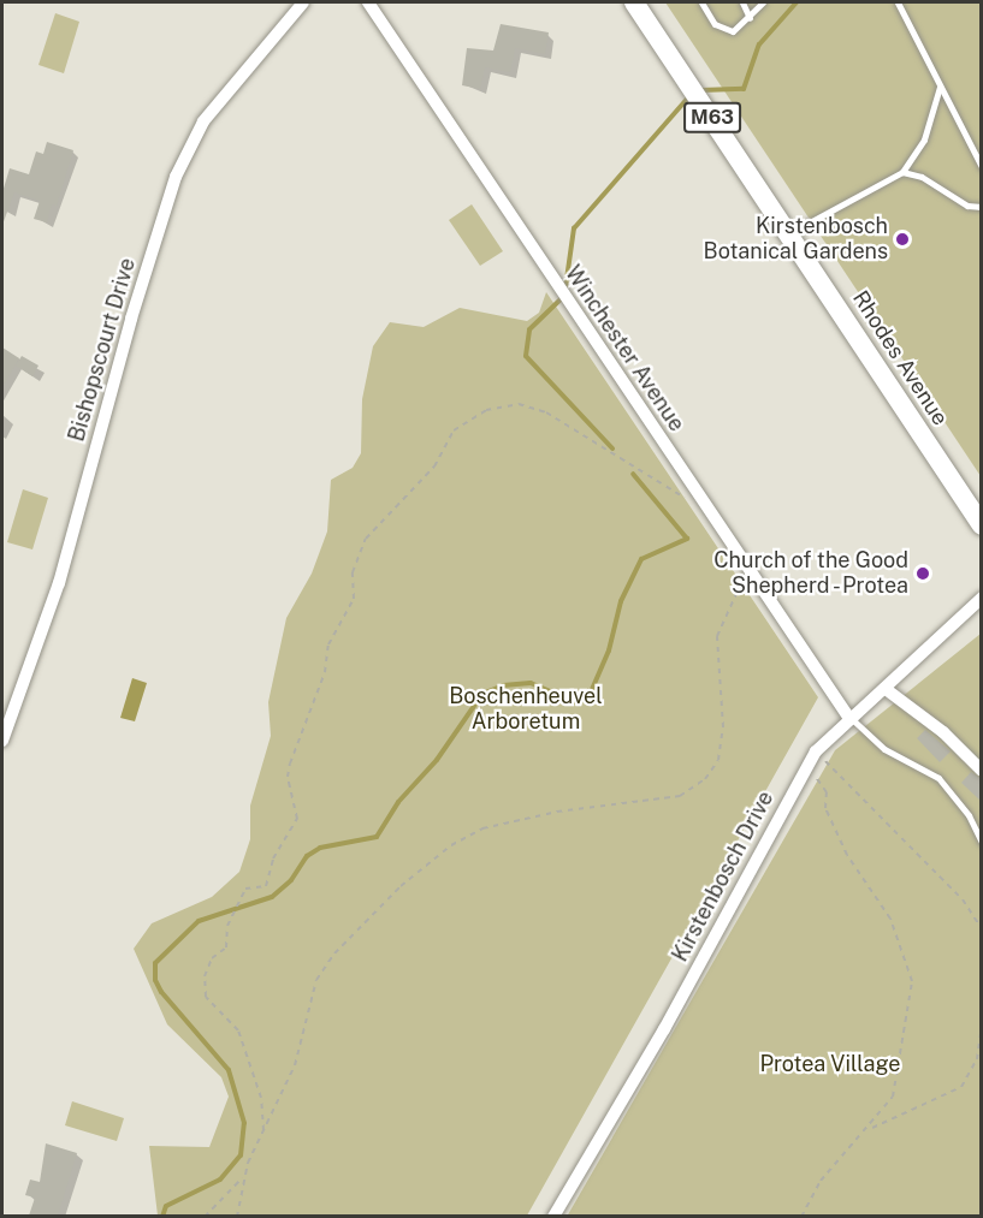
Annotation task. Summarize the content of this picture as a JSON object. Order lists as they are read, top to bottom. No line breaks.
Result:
{"streets":{"main road":["M63","Rhodes Avenue"],"street":["Winchester Avenue","Bishopscourt Drive","Kirstenbosch Drive"]},"crossings":[["Winchester Avenue","Kirstenbosch Drive"]],"parks":["Boschenheuvel Arboretum","Protea Village"],"places":["Kirstenbosch Botanical Gardens","Church of the Good Shepherd - Protea"]}
